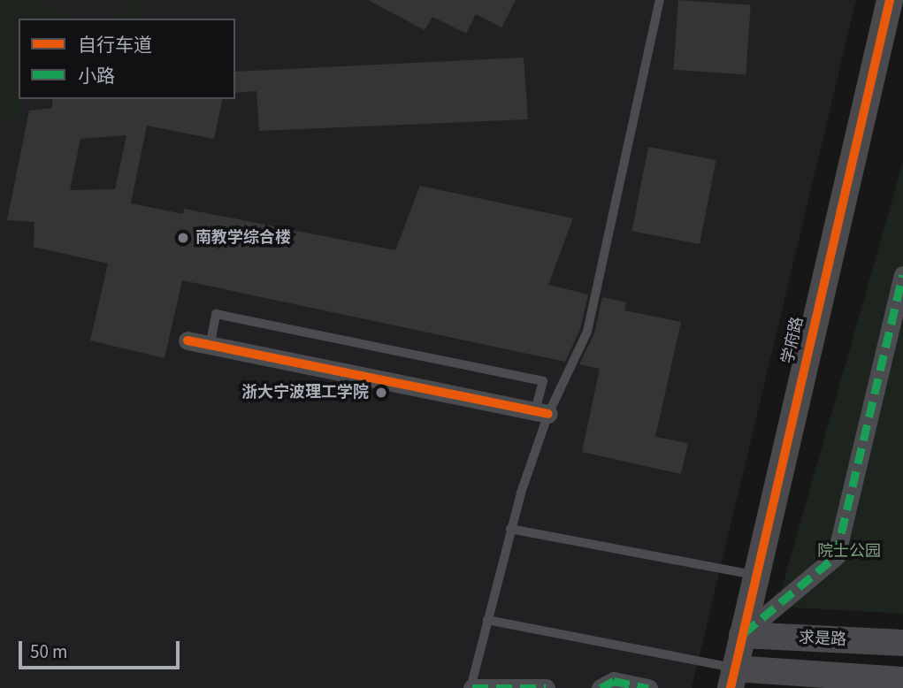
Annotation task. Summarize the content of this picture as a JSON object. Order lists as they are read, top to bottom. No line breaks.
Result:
{"streets":{"street":["学府路","求是路"]},"crossings":[["学府路","求是路"]],"parks":["院士公园"],"places":["南教学综合楼","浙大宁波理工学院"],"legend":["自行车道","小路"],"scale_bar":"50 m"}
